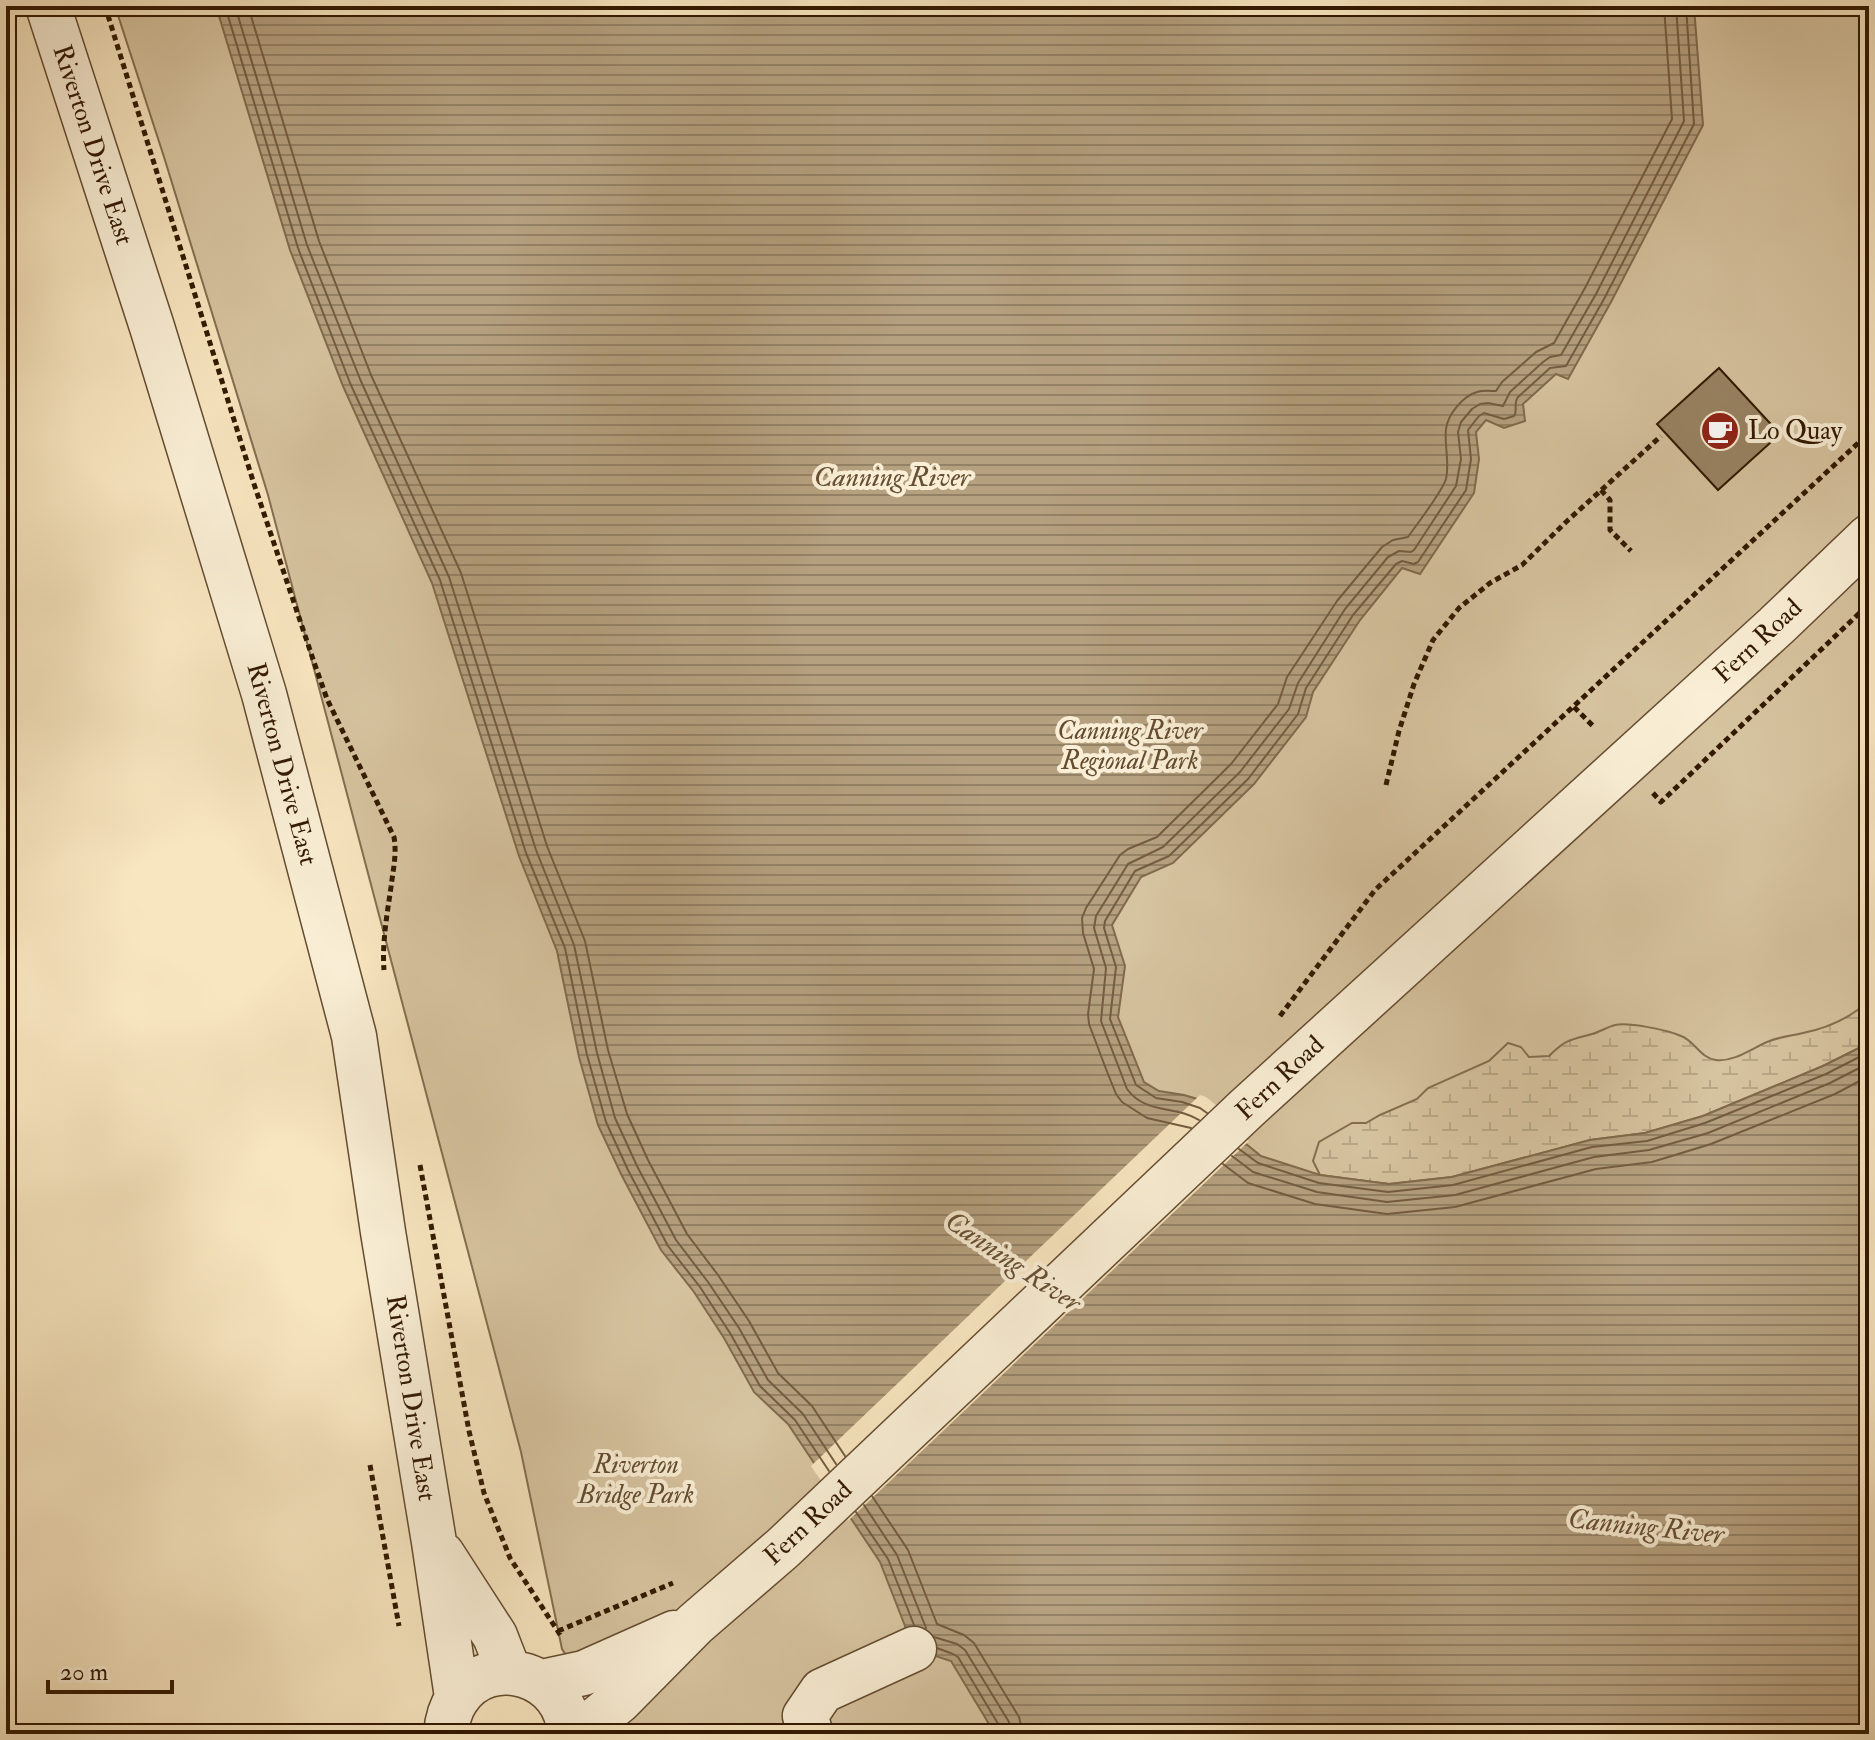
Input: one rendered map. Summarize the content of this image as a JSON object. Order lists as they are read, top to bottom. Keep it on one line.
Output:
{"streets":{"street":["Riverton Drive East","Fern Road"]},"crossings":[["Riverton Drive East","Fern Road"]],"water":["Canning River"],"parks":["Canning River Regional Park","Riverton Bridge Park"],"places":{"cafe":["Lo Quay"]},"scale_bar":"20 m"}
